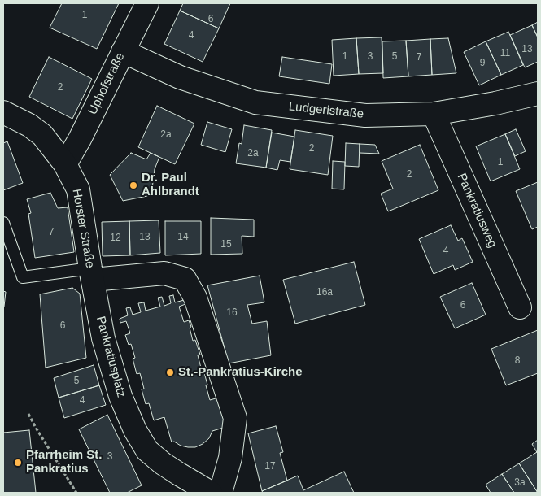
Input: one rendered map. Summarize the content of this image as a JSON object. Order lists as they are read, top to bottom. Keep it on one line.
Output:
{"streets":{"street":["Uphofstraße","Ludgeristraße","Pankratiusweg","Horster Straße","Pankratiusplatz"]},"crossings":[["Uphofstraße","Ludgeristraße"],["Uphofstraße","Horster Straße"],["Ludgeristraße","Pankratiusweg"],["Horster Straße","Pankratiusplatz"]],"places":["Dr. Paul Ahlbrandt","St.-Pankratius-Kirche","Pfarrheim St. Pankratius"],"house_numbers":["1","6","4","13","11","1","3","5","7","9","2","2a","2","2a","1","2","7","13","14","12","15","4","16a","6","16","6","8","5","4","3","17","3a"]}
